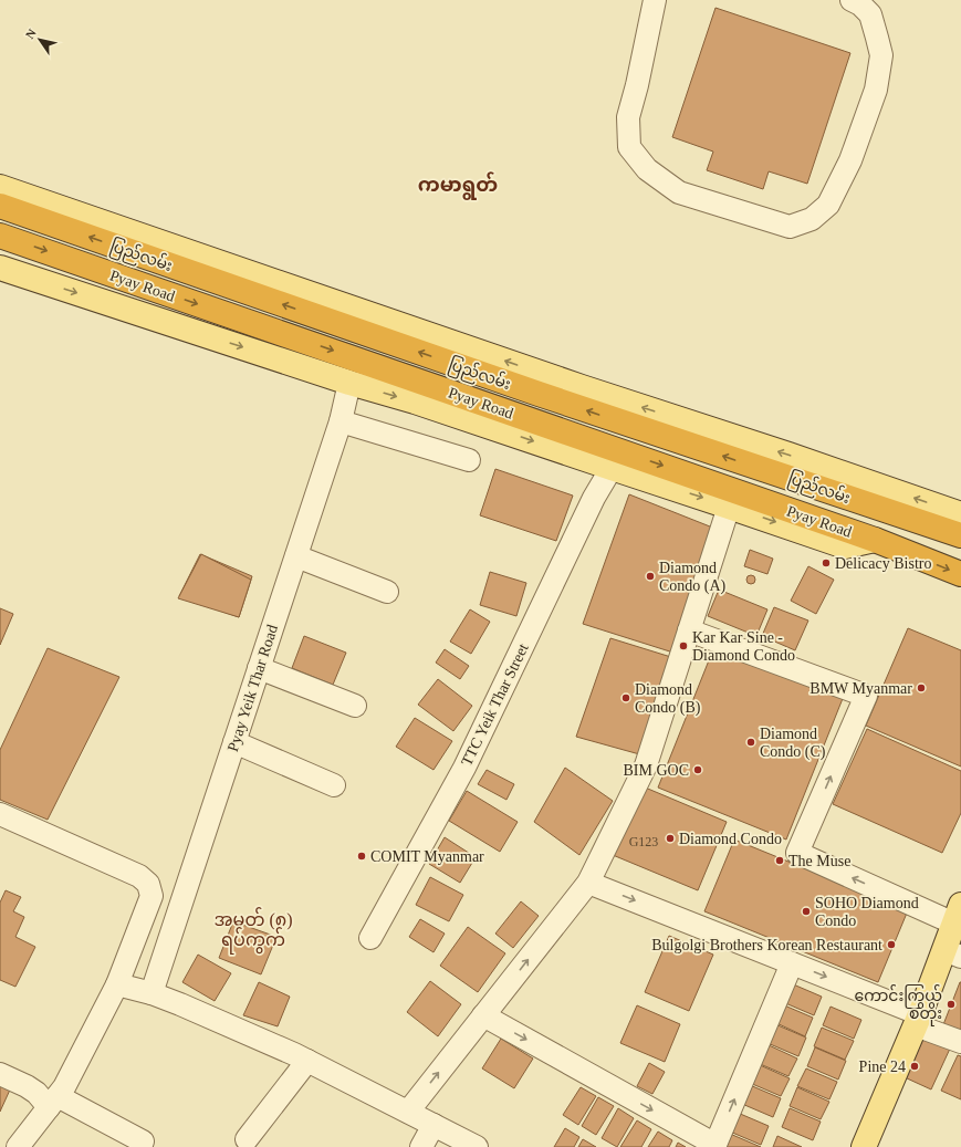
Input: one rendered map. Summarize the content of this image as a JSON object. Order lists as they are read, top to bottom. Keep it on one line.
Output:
{"streets":{"highway":["ပြည်လမ်း","Pyay Road"],"street":["Pyay Yeik Thar Road","TTC Yeik Thar Street"]},"one_way":["Pyay Road"],"districts":["ကမာရွတ်","အမှတ် (၈) ရပ်ကွက်"],"places":["Delicacy Bistro","Diamond Condo (A)","Kar Kar Sine - Diamond Condo","BMW Myanmar","Diamond Condo (B)","Diamond Condo (C)","BIM GOC","Diamond Condo","COMIT Myanmar","The Muse","SOHO Diamond Condo","Bulgolgi Brothers Korean Restaurant","ကောင်းကြွယ် စတိုး","Pine 24"],"house_numbers":["G123"],"north":"top left"}
